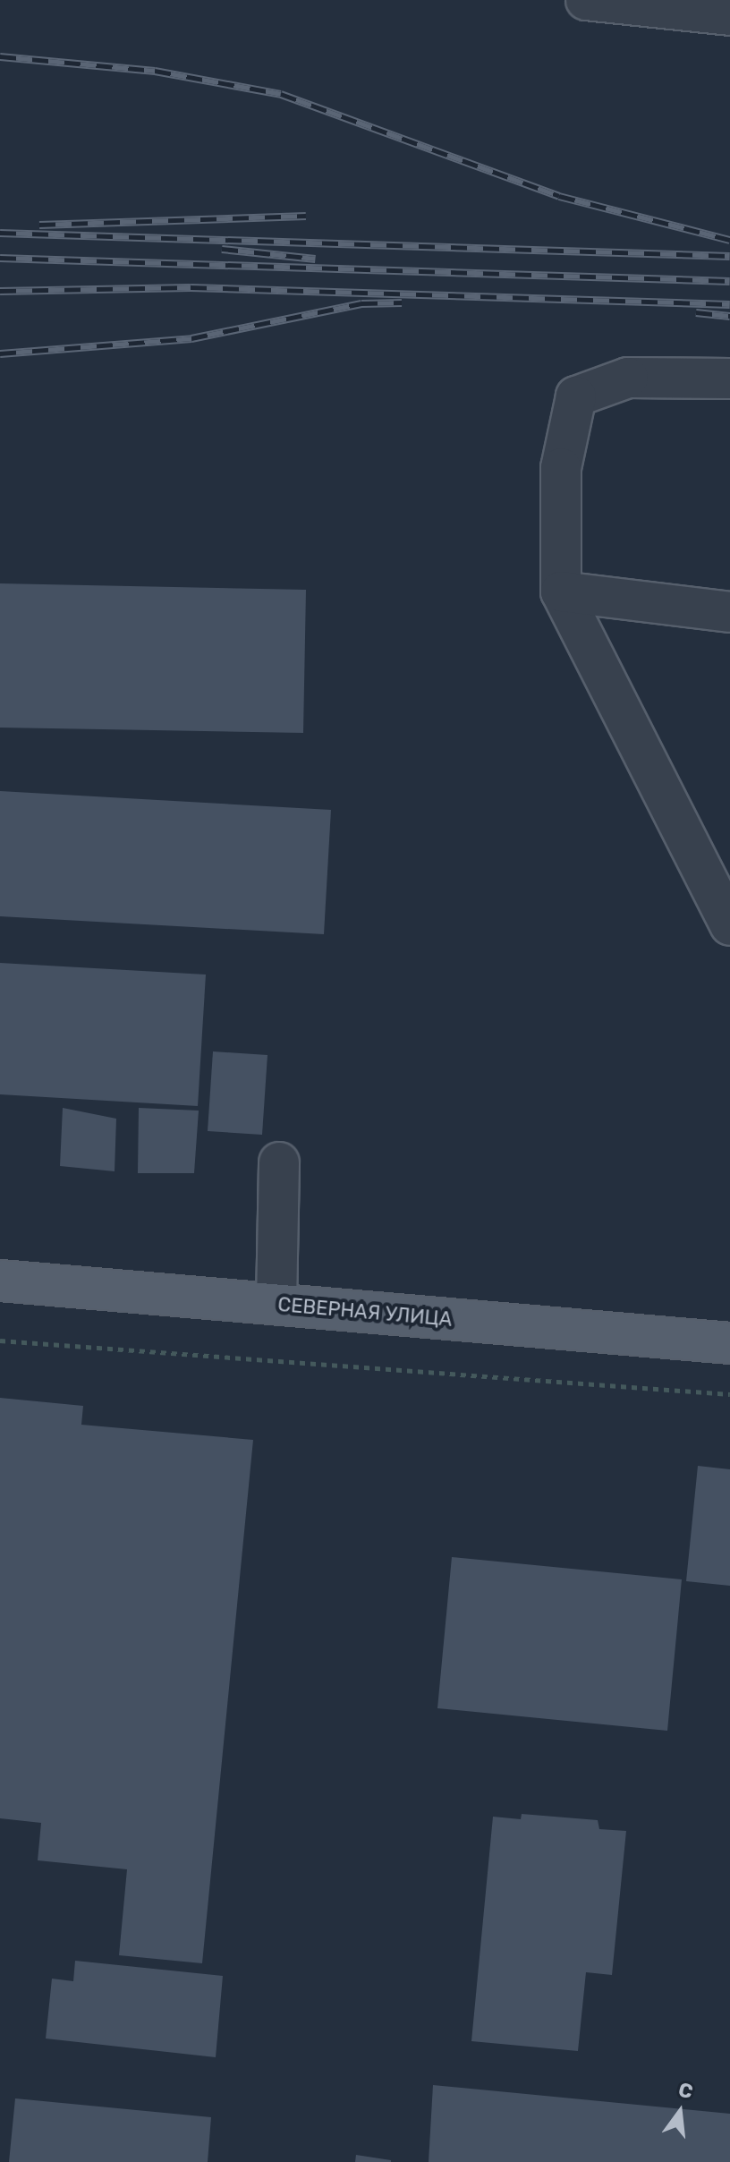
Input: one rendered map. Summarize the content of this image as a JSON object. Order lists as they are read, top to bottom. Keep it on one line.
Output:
{"streets":{"main road":["СЕВЕРНАЯ УЛИЦА"]},"north":"top"}
